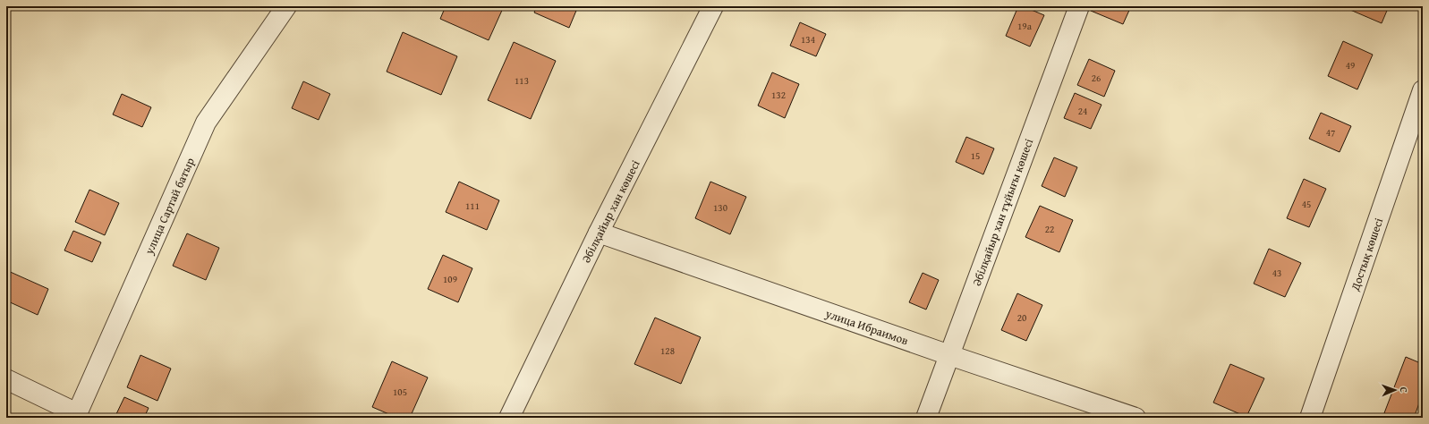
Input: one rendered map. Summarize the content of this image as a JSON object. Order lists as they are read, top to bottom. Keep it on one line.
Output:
{"streets":{"street":["улица Сартай батыр","Әбілқайыр хан көшесі","Әбілқайыр хан тұйығы көшесі","Достық көшесі","улица Ибраимов"]},"crossings":[["Әбілқайыр хан көшесі","улица Ибраимов"],["Әбілқайыр хан тұйығы көшесі","улица Ибраимов"]],"house_numbers":["19а","134","49","26","113","132","24","47","15","45","111","130","22","43","109","20","128","105"],"north":"right"}
